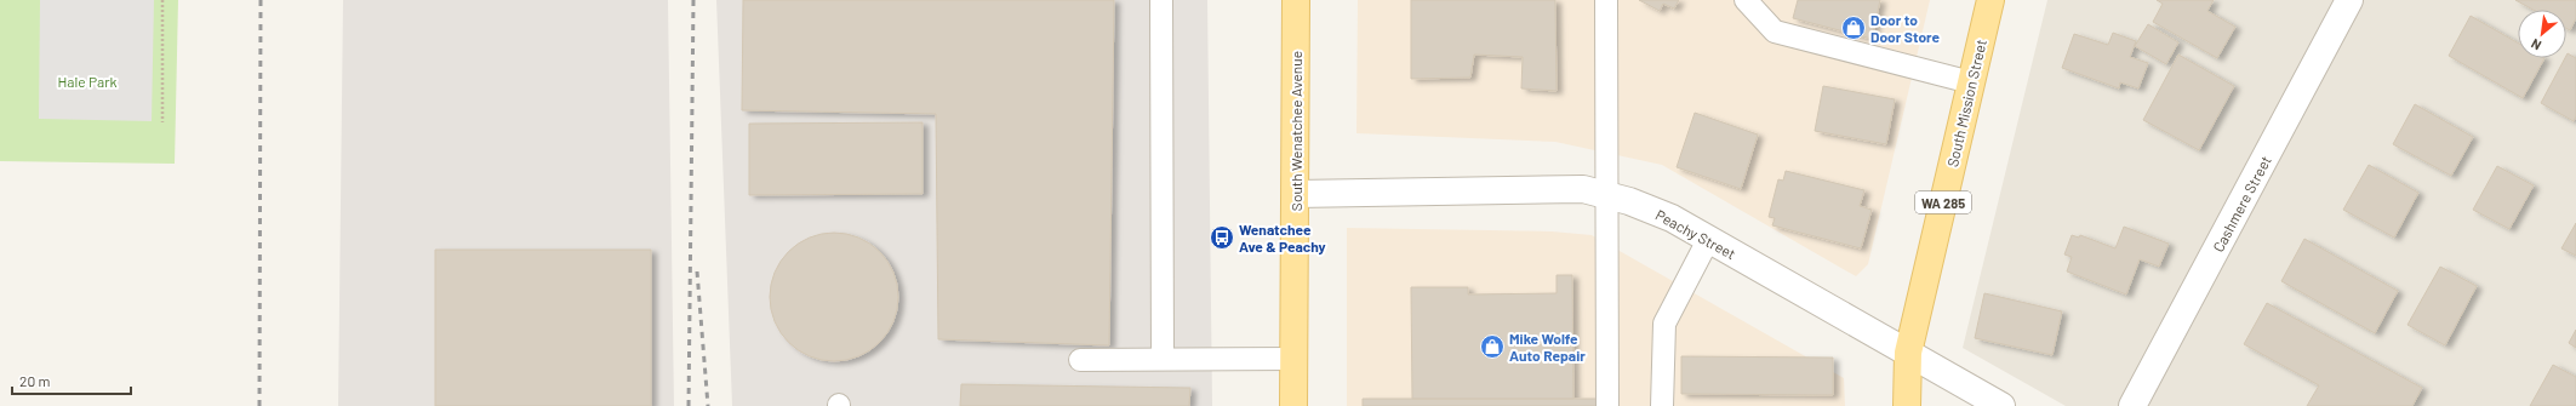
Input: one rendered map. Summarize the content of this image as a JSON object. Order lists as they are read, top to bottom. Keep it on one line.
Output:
{"streets":{"main road":["South Mission Street","South Wenatchee Avenue","WA 285"],"street":["Cashmere Street","Peachy Street"]},"crossings":[["South Mission Street","Peachy Street"],["South Wenatchee Avenue","Peachy Street"]],"parks":["Hale Park"],"places":{"shop":["Door to Door Store","Mike Wolfe Auto Repair"],"bus stop":["Wenatchee Ave & Peachy"]},"scale_bar":"20 m","north":"bottom left"}
